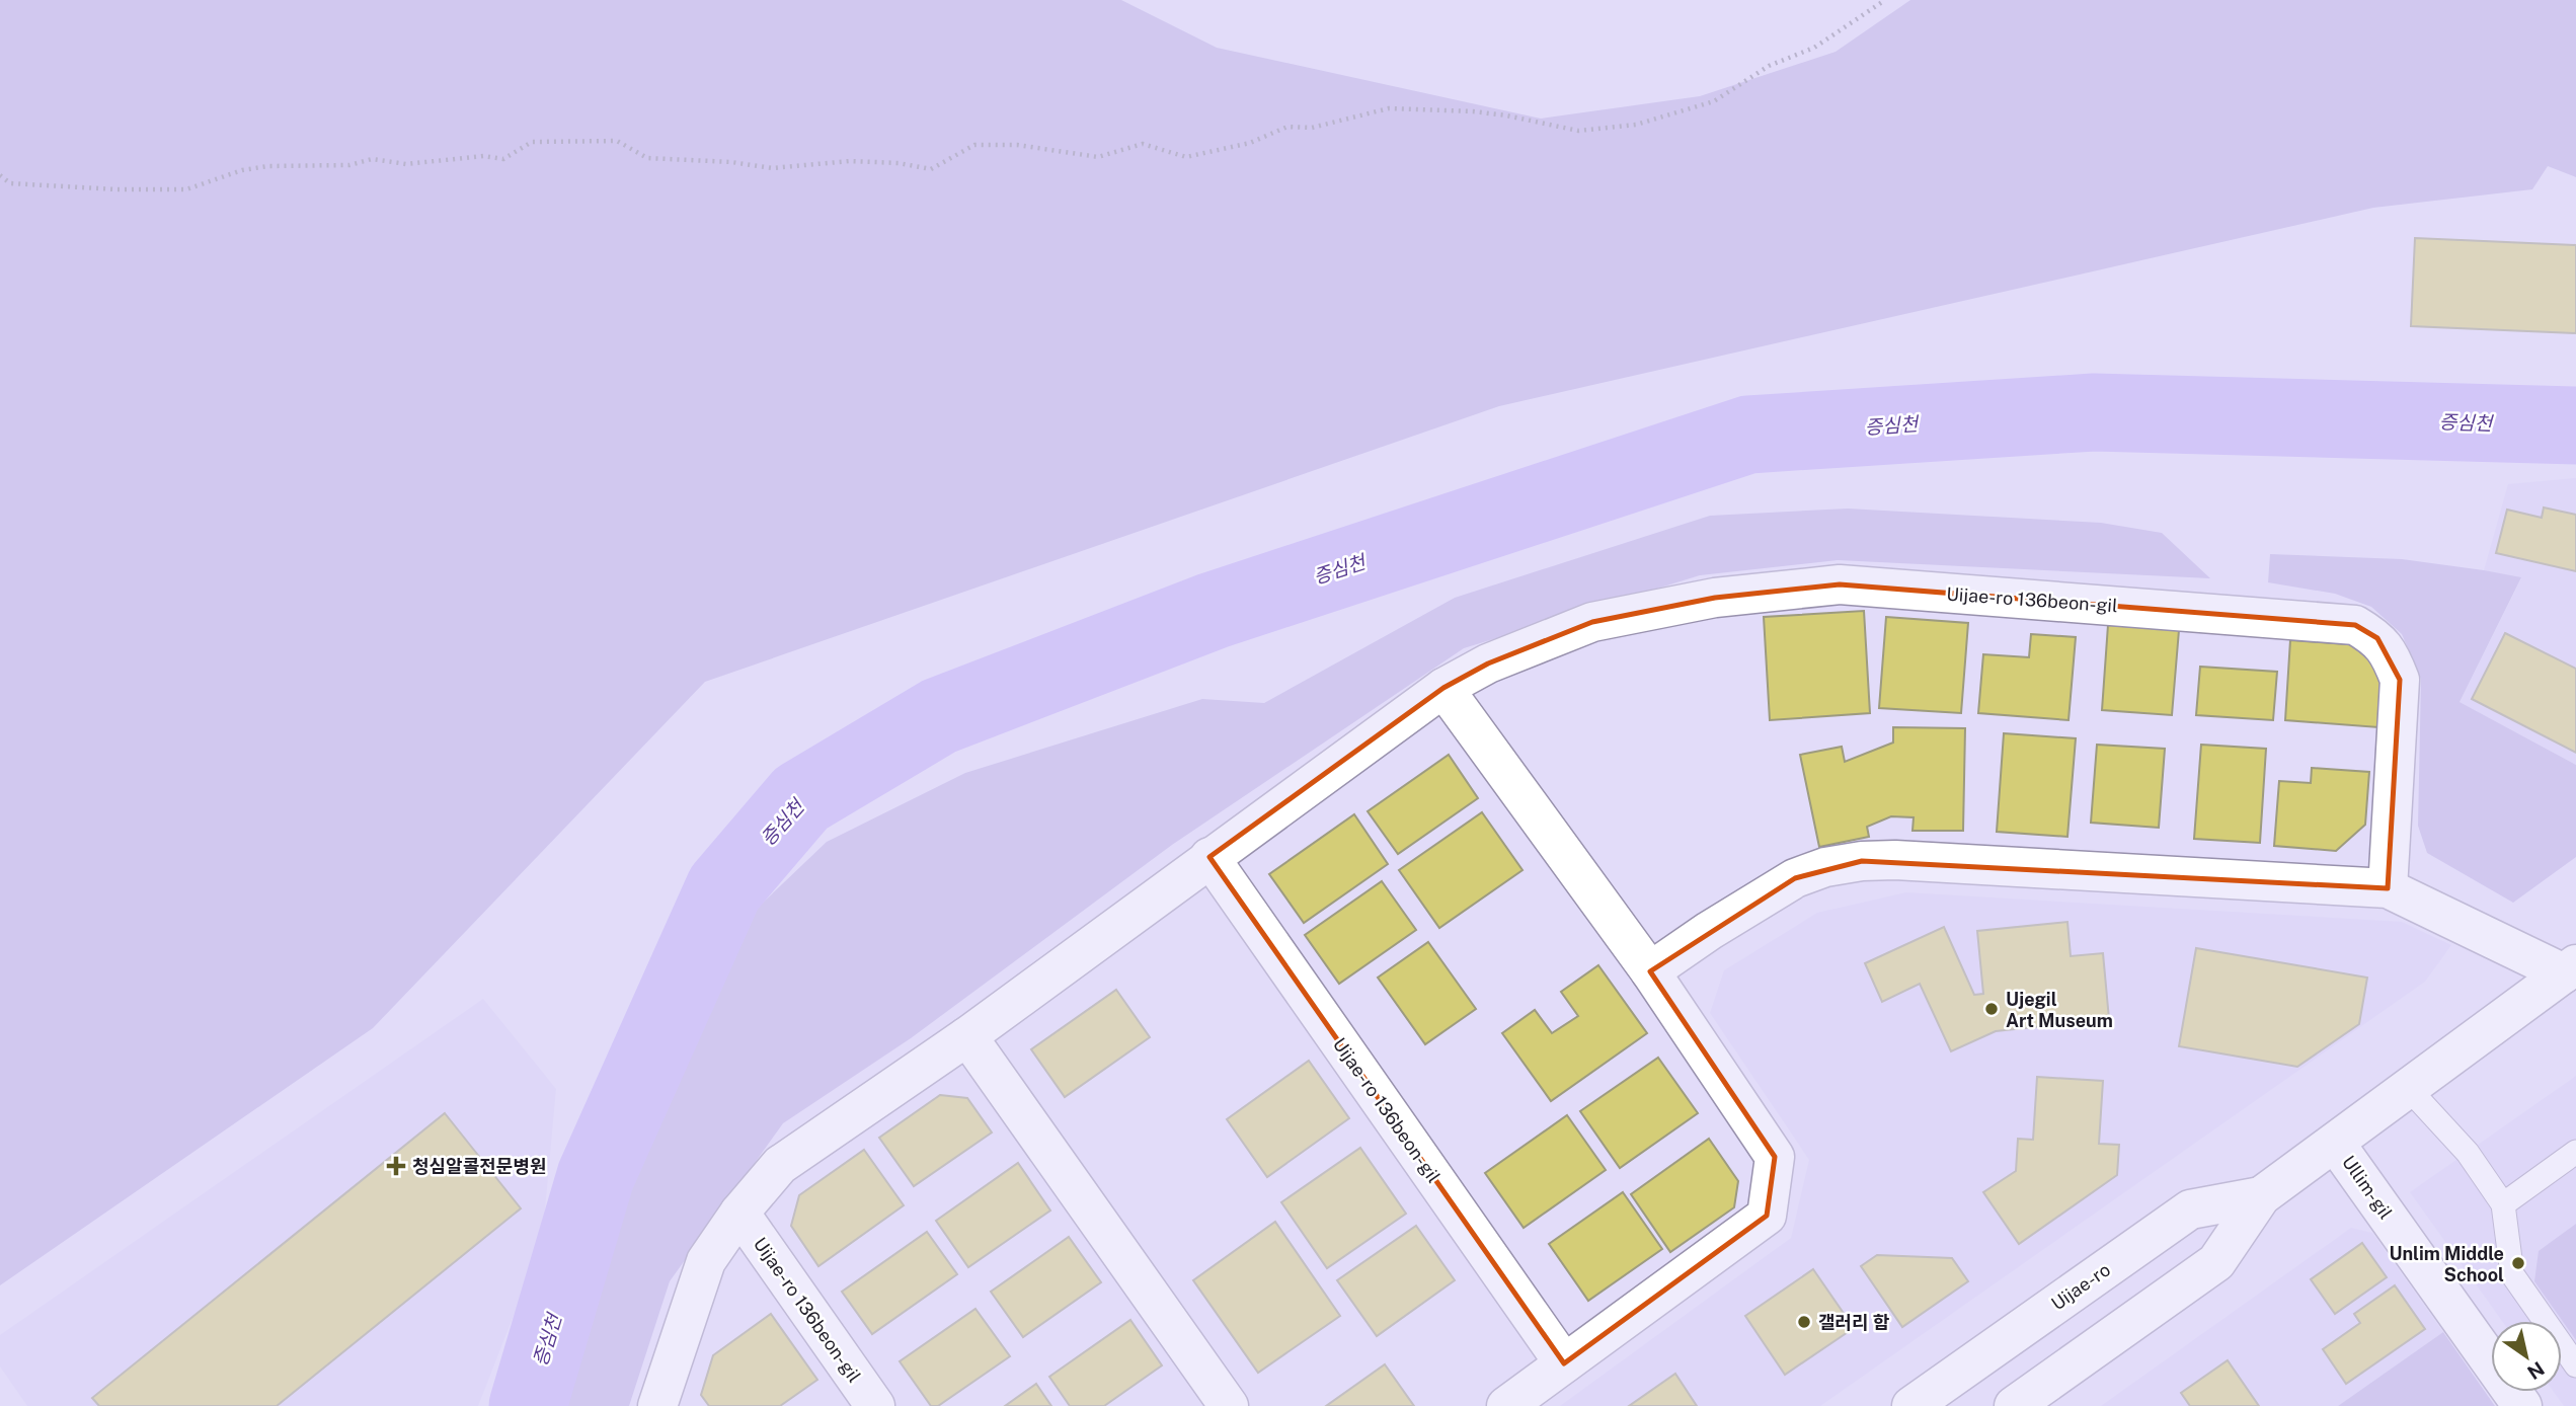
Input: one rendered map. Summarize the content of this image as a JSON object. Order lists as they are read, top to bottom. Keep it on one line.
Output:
{"streets":{"street":["Uijae-ro 136beon-gil","Ullim-gil","Uijae-ro"]},"crossings":[["Ullim-gil","Uijae-ro"]],"water":["증심천"],"places":{"other":["Ujegil Art Museum","Unlim Middle School","갤러리 함"],"health":["청심알콜전문병원"]},"north":"bottom right"}
